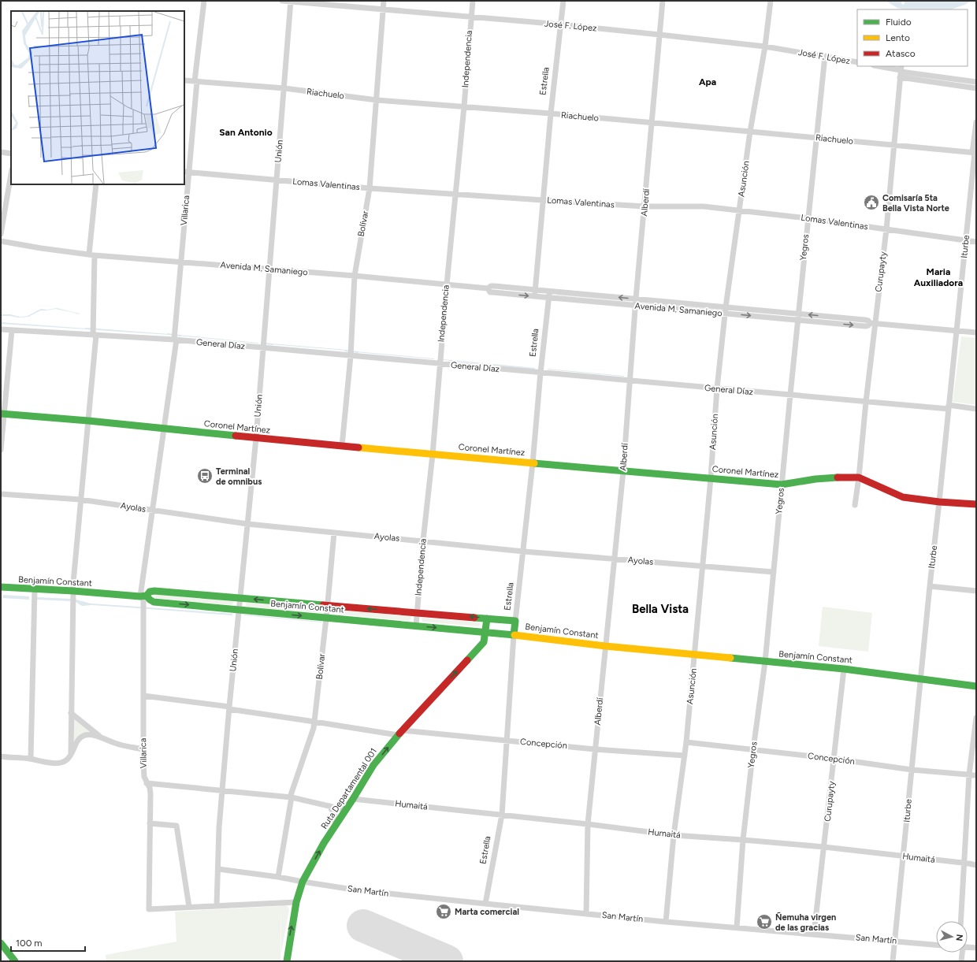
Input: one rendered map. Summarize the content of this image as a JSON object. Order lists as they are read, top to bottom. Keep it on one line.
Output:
{"streets":{"street":["José F. López","Independencia","Estrella","Riachuelo","Unión","Asunción","Lomas Valentinas","Alberdí","Villarica","Bolívar","Iturbe","Yegros","Avenida M. Samaniego","Curupayty","General Díaz","Coronel Martínez","Ayolas","Benjamín Constant","Concepción","Ruta Departamental 001","Humaitá","San Martín"]},"crossings":[["José F. López","Independencia"],["José F. López","Estrella"],["José F. López","Unión"],["José F. López","Asunción"],["José F. López","Alberdí"],["José F. López","Bolívar"],["José F. López","Yegros"],["Independencia","Riachuelo"],["Independencia","Lomas Valentinas"],["Independencia","Avenida M. Samaniego"],["Independencia","General Díaz"],["Independencia","Coronel Martínez"],["Independencia","Ayolas"],["Independencia","Benjamín Constant"],["Estrella","Riachuelo"],["Estrella","Lomas Valentinas"],["Estrella","Avenida M. Samaniego"],["Estrella","General Díaz"],["Estrella","Coronel Martínez"],["Estrella","Ayolas"],["Estrella","Benjamín Constant"],["Estrella","Concepción"],["Estrella","Humaitá"],["Estrella","San Martín"],["Riachuelo","Unión"],["Riachuelo","Asunción"],["Riachuelo","Alberdí"],["Riachuelo","Villarica"],["Riachuelo","Bolívar"],["Riachuelo","Iturbe"],["Riachuelo","Yegros"],["Riachuelo","Curupayty"],["Unión","Lomas Valentinas"],["Unión","Avenida M. Samaniego"],["Unión","General Díaz"],["Unión","Coronel Martínez"],["Unión","Ayolas"],["Unión","Benjamín Constant"],["Unión","Concepción"],["Unión","San Martín"],["Asunción","Lomas Valentinas"],["Asunción","Avenida M. Samaniego"],["Asunción","General Díaz"],["Asunción","Coronel Martínez"],["Asunción","Ayolas"],["Asunción","Benjamín Constant"],["Asunción","Concepción"],["Asunción","Humaitá"],["Asunción","San Martín"],["Lomas Valentinas","Alberdí"],["Lomas Valentinas","Villarica"],["Lomas Valentinas","Bolívar"],["Lomas Valentinas","Iturbe"],["Lomas Valentinas","Yegros"],["Lomas Valentinas","Curupayty"],["Alberdí","Avenida M. Samaniego"],["Alberdí","General Díaz"],["Alberdí","Coronel Martínez"],["Alberdí","Ayolas"],["Alberdí","Benjamín Constant"],["Alberdí","Concepción"],["Alberdí","Humaitá"],["Alberdí","San Martín"],["Villarica","Avenida M. Samaniego"],["Villarica","General Díaz"],["Villarica","Coronel Martínez"],["Villarica","Ayolas"],["Villarica","Benjamín Constant"],["Villarica","Concepción"],["Bolívar","Avenida M. Samaniego"],["Bolívar","General Díaz"],["Bolívar","Coronel Martínez"],["Bolívar","Ayolas"],["Bolívar","Benjamín Constant"],["Bolívar","Concepción"],["Bolívar","San Martín"],["Iturbe","Avenida M. Samaniego"],["Iturbe","General Díaz"],["Iturbe","Coronel Martínez"],["Iturbe","Benjamín Constant"],["Iturbe","Concepción"],["Iturbe","Humaitá"],["Iturbe","San Martín"],["Yegros","Avenida M. Samaniego"],["Yegros","General Díaz"],["Yegros","Coronel Martínez"],["Yegros","Ayolas"],["Yegros","Benjamín Constant"],["Yegros","Concepción"],["Yegros","Humaitá"],["Yegros","San Martín"],["Avenida M. Samaniego","Curupayty"],["Curupayty","General Díaz"],["Curupayty","Coronel Martínez"],["Curupayty","Benjamín Constant"],["Curupayty","Concepción"],["Curupayty","Humaitá"],["Curupayty","San Martín"],["Benjamín Constant","Ruta Departamental 001"],["Concepción","Ruta Departamental 001"],["Ruta Departamental 001","Humaitá"],["Ruta Departamental 001","San Martín"]],"one_way":["Ruta Departamental 001"],"districts":["Apa","San Antonio","Maria Auxiliadora","Bella Vista"],"places":{"public building":["Comisaría 5ta Bella Vista Norte"],"bus stop":["Terminal de omnibus"],"supermarket":["Marta comercial","Ñemuha virgen de las gracias"]},"legend":["Fluido","Lento","Atasco"],"scale_bar":"100 m","north":"right"}
